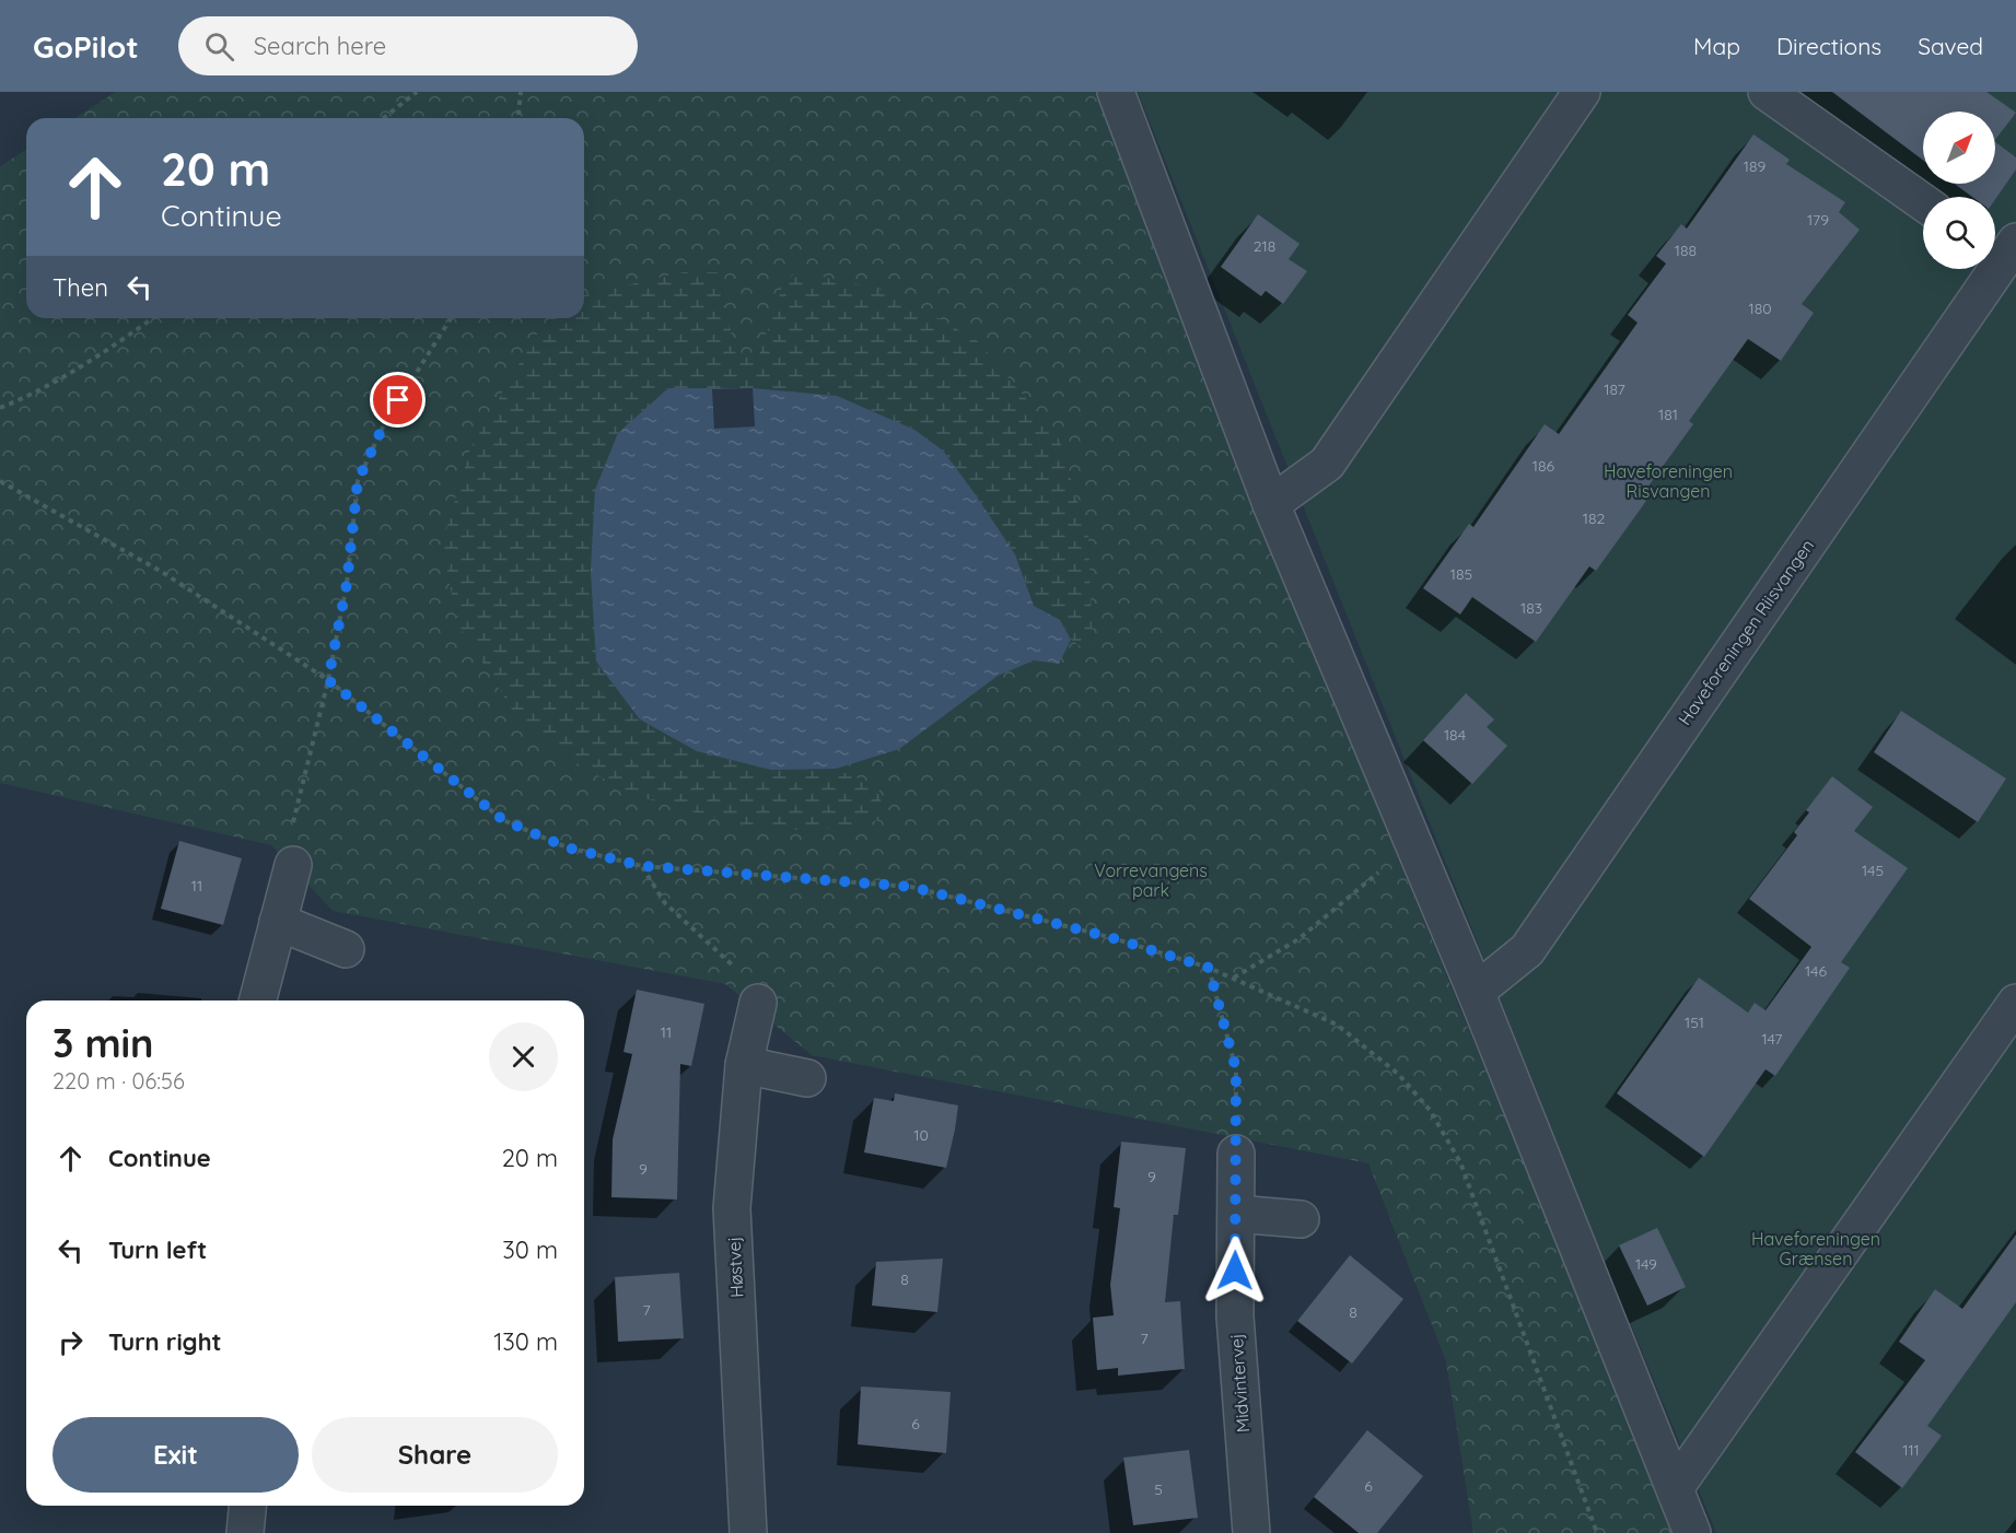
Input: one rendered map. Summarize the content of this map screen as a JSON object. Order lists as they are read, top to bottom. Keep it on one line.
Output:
{"streets":{"street":["Haveforeningen Riisvangen","Høstvej","Midvintervej"]},"parks":["Haveforeningen Risvangen","Vorrevangens park","Haveforeningen Grænsen"],"house_numbers":["189","179","218","188","180","187","181","186","182","185","183","184","145","11","146","151","11","147","10","9","9","149","8","7","8","7","6","111","6","5"],"north":"top right","page":{"header":"GoPilot","search":"Search here","nav":["Map","Directions","Saved"],"turn":["20 m","Continue"],"then":"Then","heading":["3 min","220 m · 06:56"],"list":[{"name":"Continue","value":"20 m"},{"name":"Turn left","value":"30 m"},{"name":"Turn right","value":"130 m"}],"buttons":["Exit","Share"]}}
